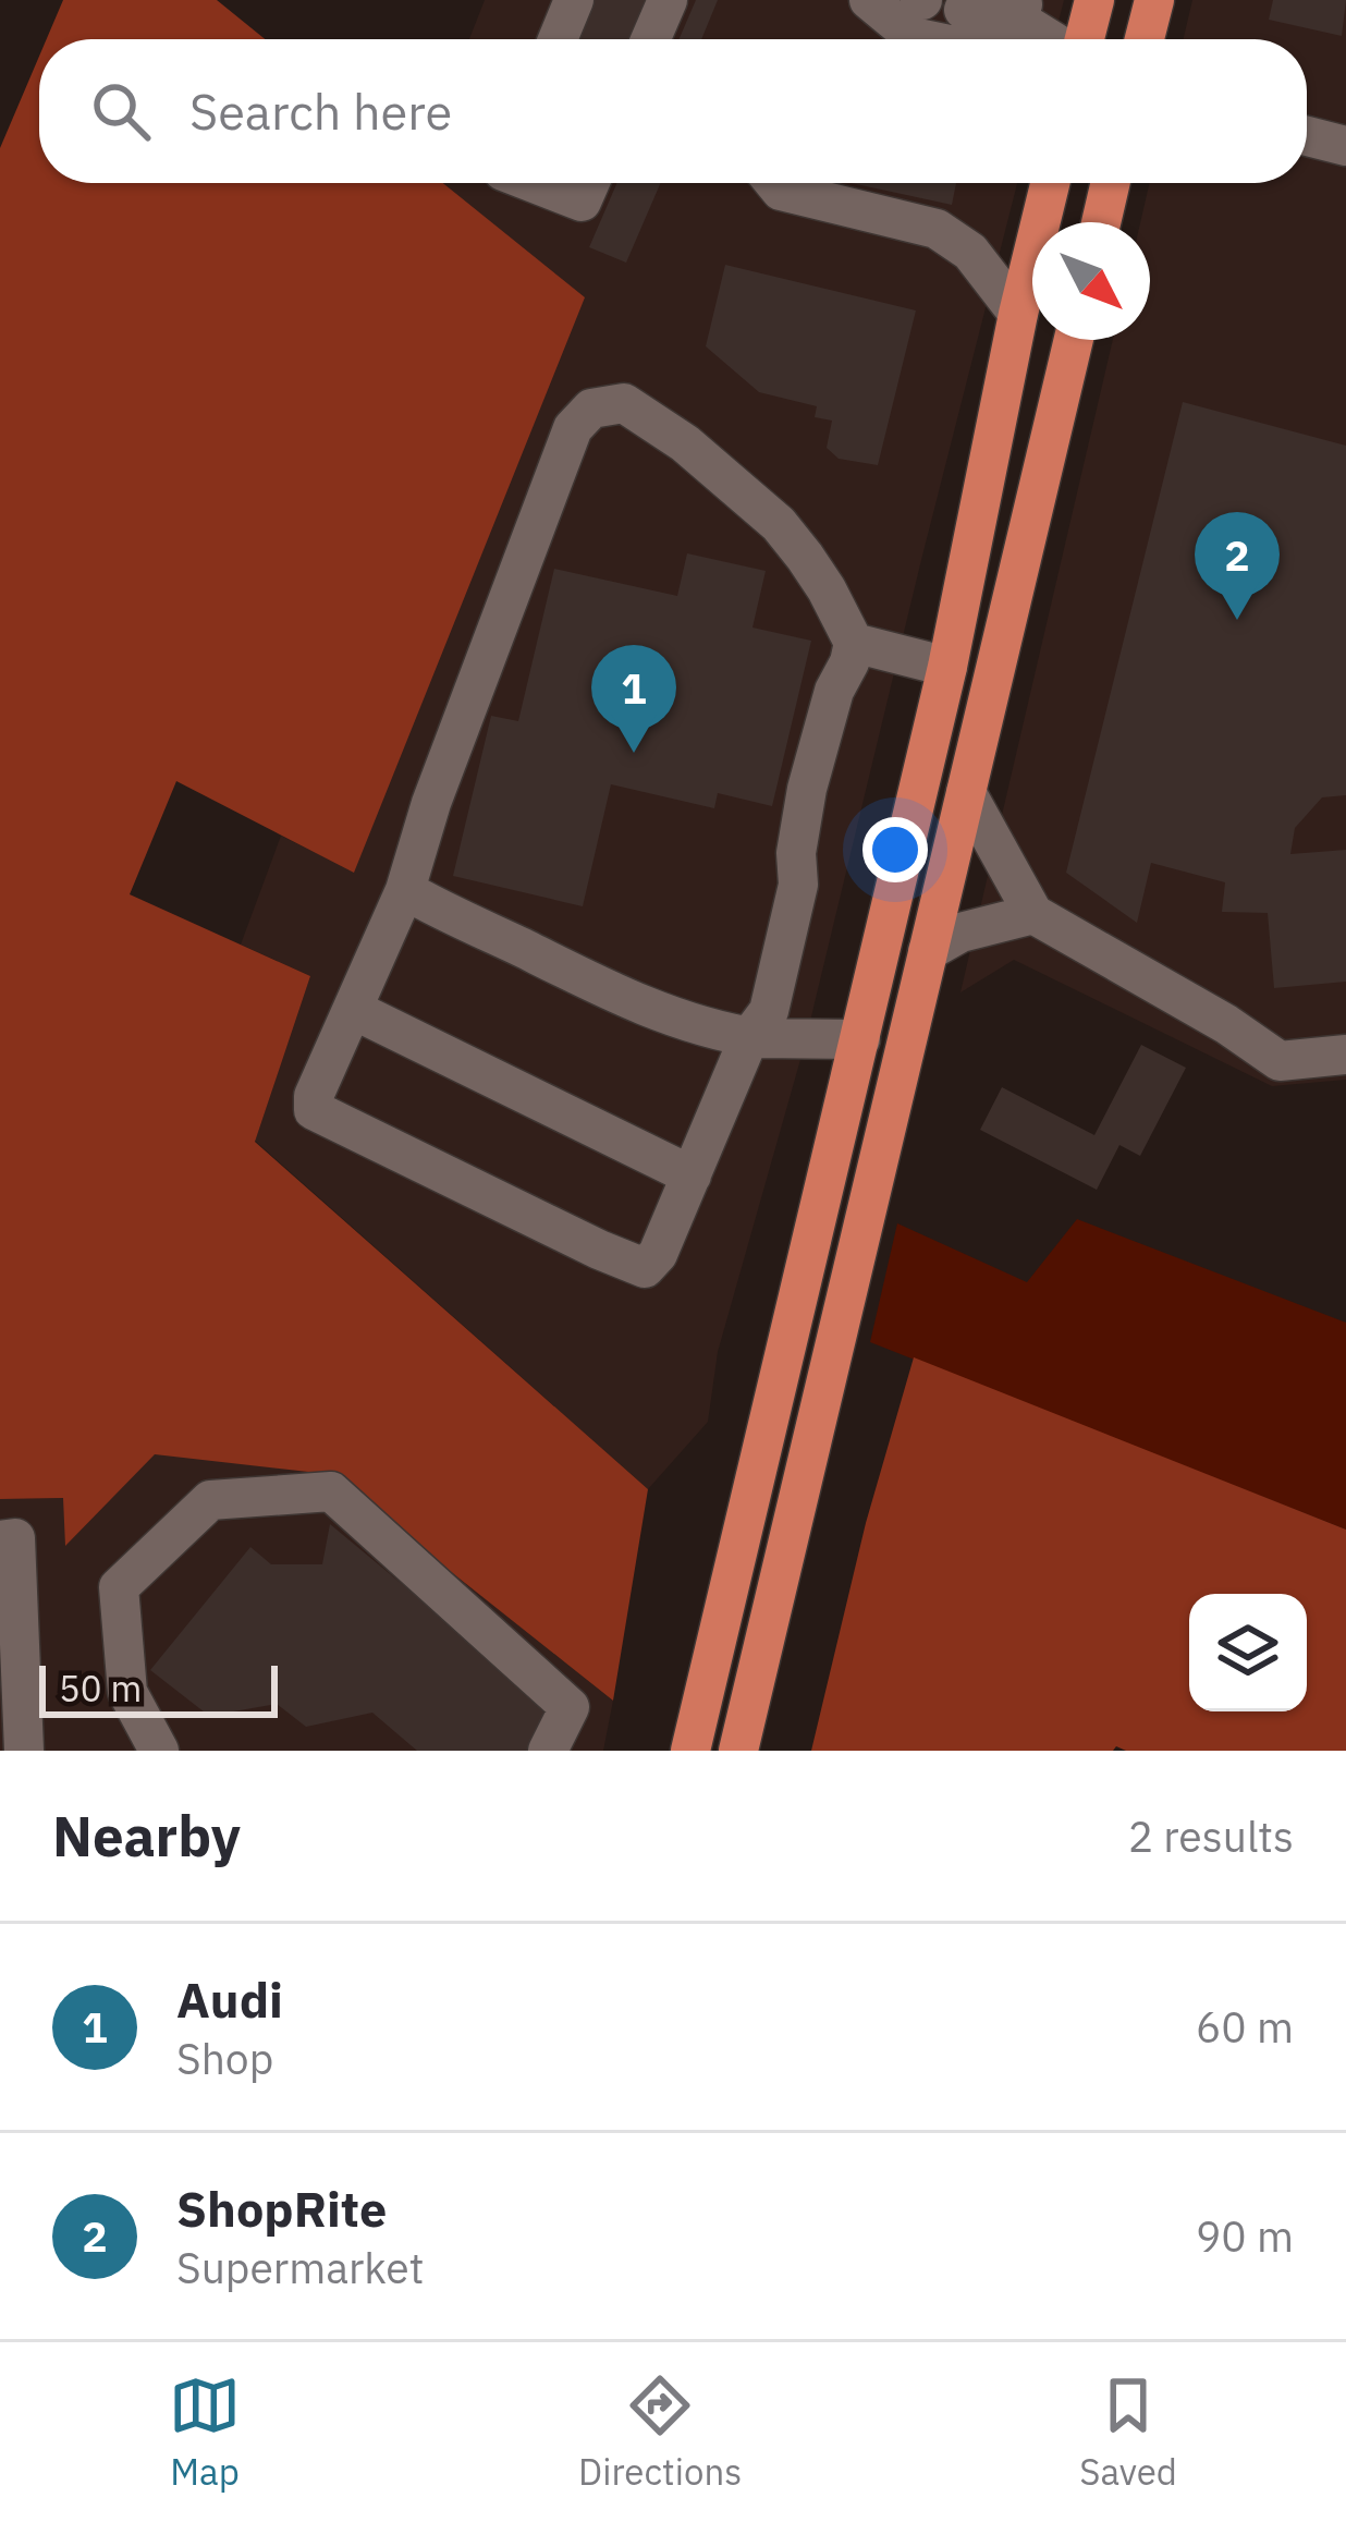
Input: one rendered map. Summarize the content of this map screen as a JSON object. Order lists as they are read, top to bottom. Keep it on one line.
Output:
{"scale_bar":"50 m","north":"bottom right","page":{"search":"Search here","pins":["2","1"],"scale":"50 m","heading":["Nearby","2 results"],"list":[{"mark":"1","name":"Audi","note":"Shop","value":"60 m"},{"mark":"2","name":"ShopRite","note":"Supermarket","value":"90 m"}],"nav":["Map","Directions","Saved"]}}
